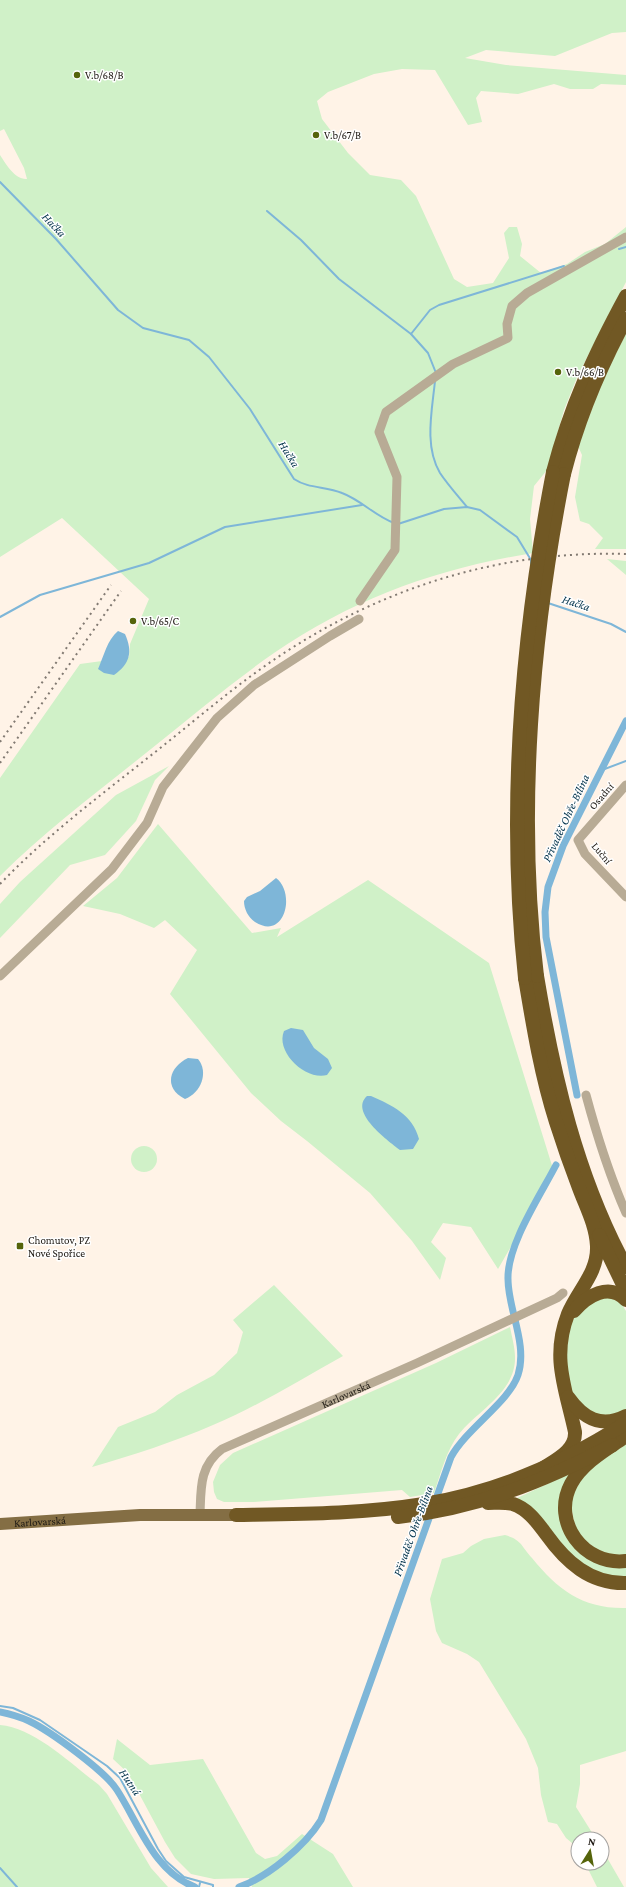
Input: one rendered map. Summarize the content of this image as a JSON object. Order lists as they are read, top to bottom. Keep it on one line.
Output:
{"streets":{"main road":["Karlovarská"],"street":["Osadní","Luční"]},"crossings":[["Osadní","Luční"]],"water":["Hačka","Přivaděč Ohře-Bílina","Hutná"],"places":{"other":["V.b/68/B","V.b/67/B","V.b/66/B","V.b/65/C"],"transit":["Chomutov, PZ Nové Spořice"]},"north":"top"}
